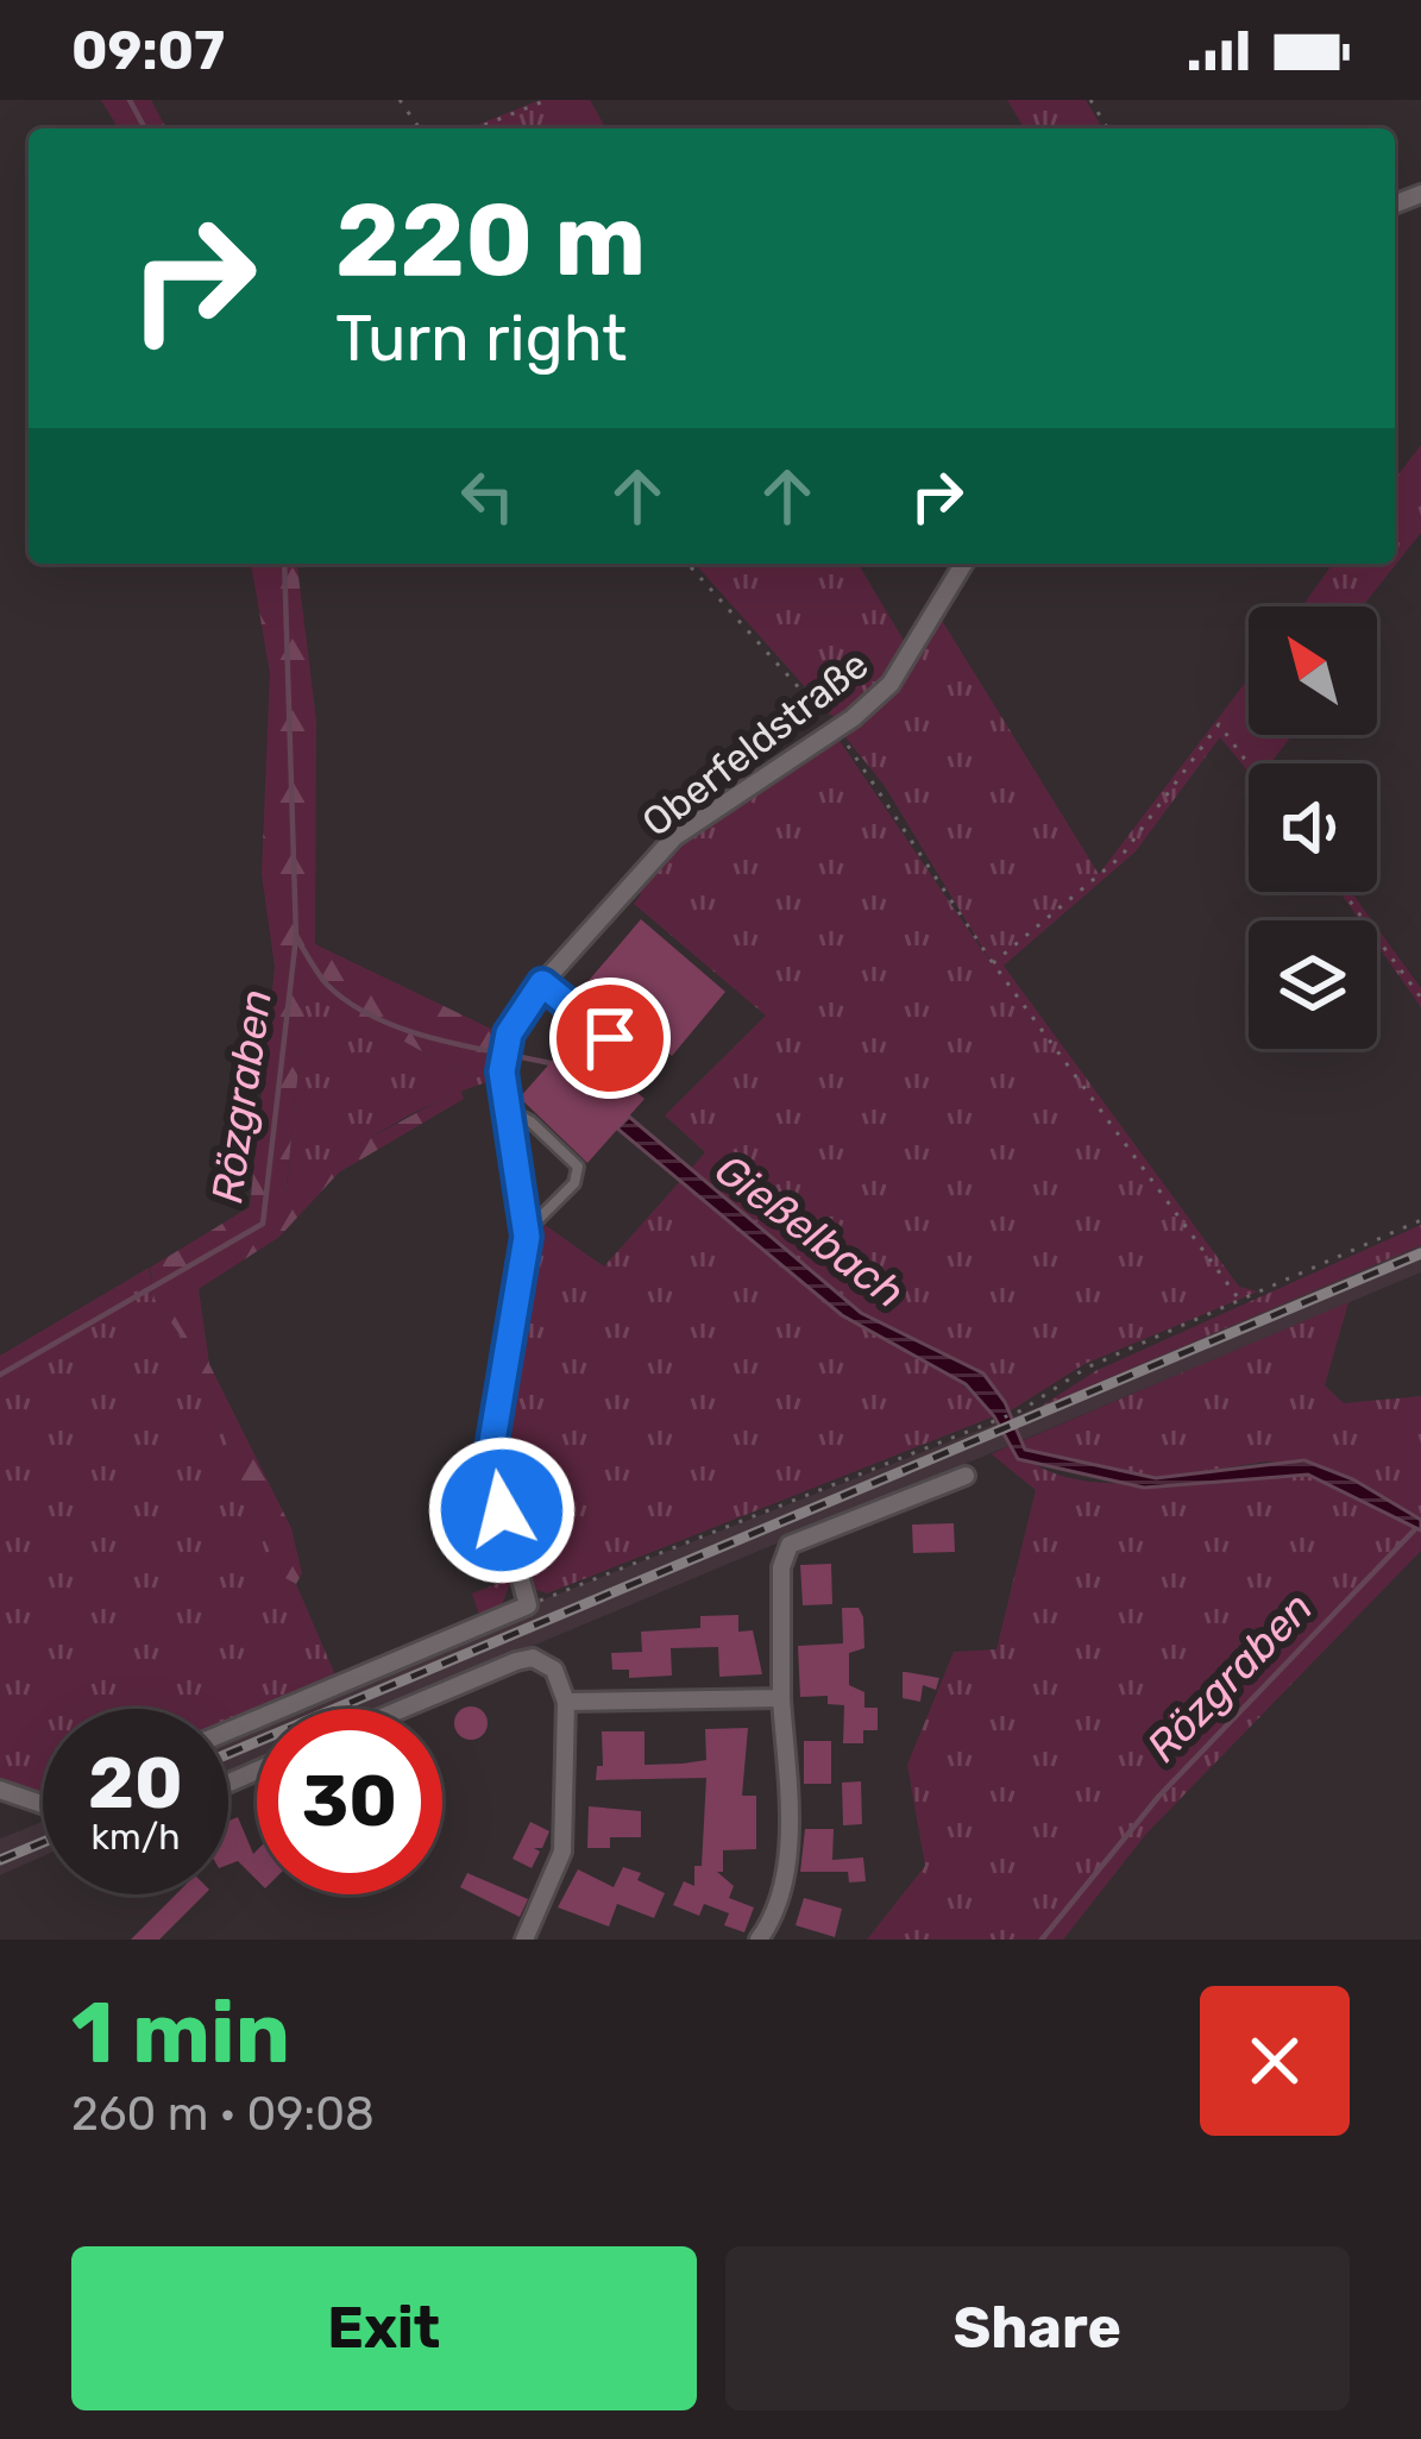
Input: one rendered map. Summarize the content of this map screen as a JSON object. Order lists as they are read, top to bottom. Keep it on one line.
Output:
{"streets":{"street":["Oberfeldstraße"]},"water":["Rözgraben","Gießelbach"],"north":"top left","page":{"status":"09:07","turn":["220 m","Turn right"],"speed":"20 km/h","limit":"30","heading":["1 min","260 m · 09:08"],"buttons":["Exit","Share"]}}
